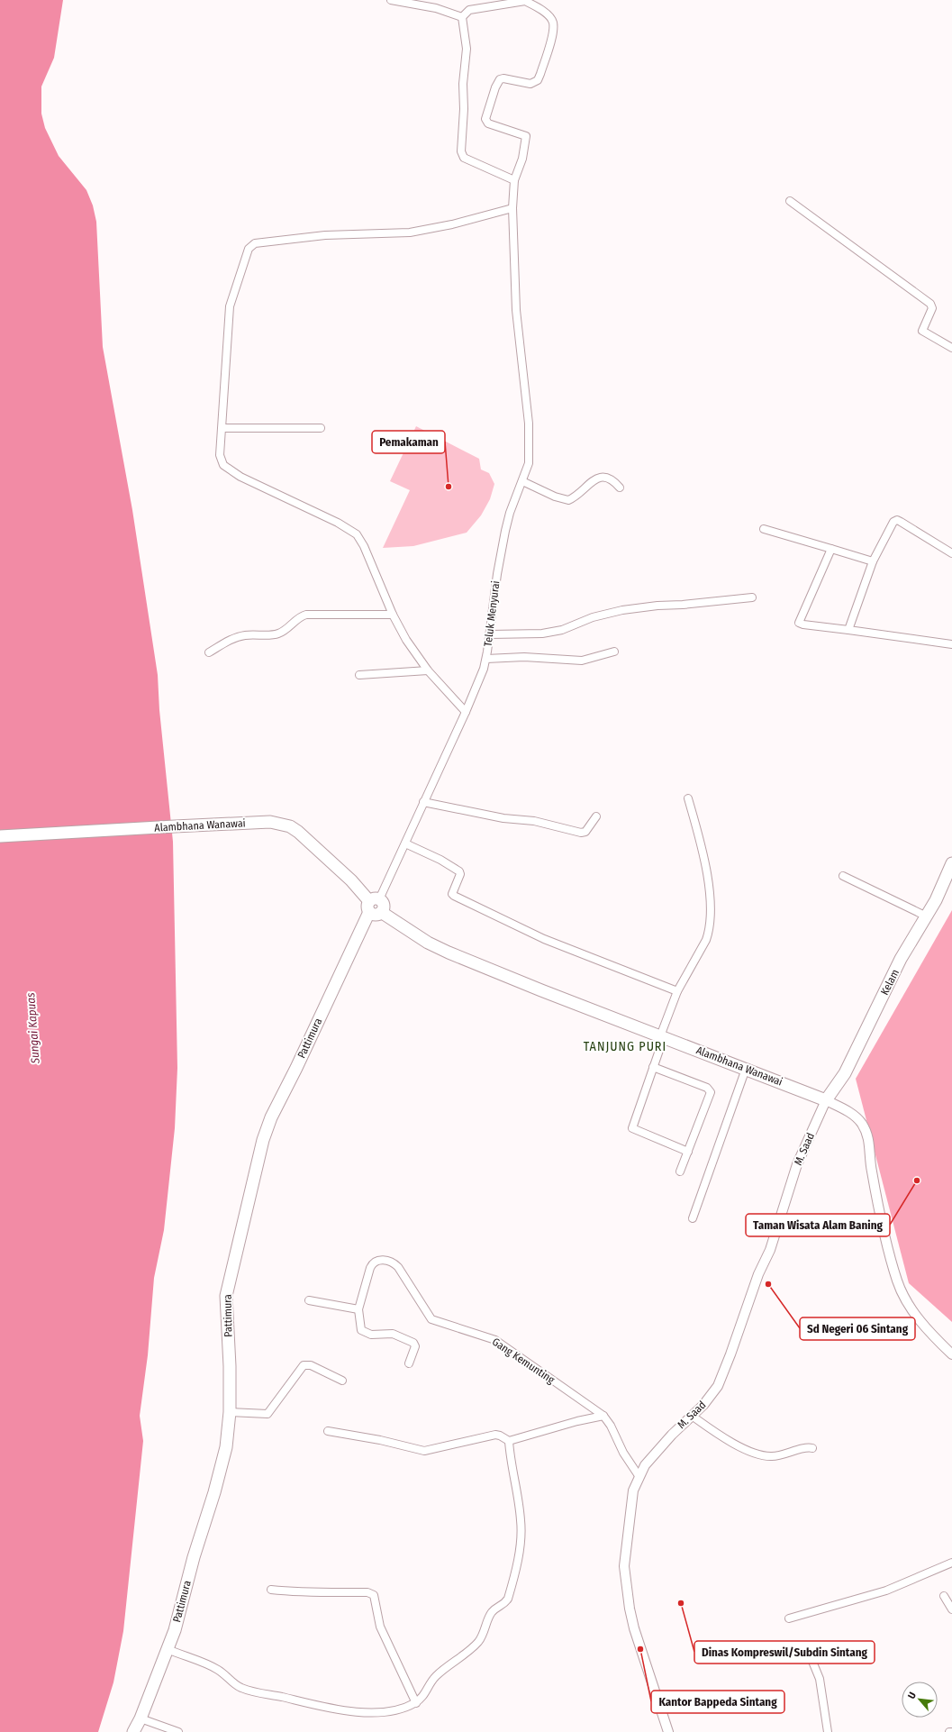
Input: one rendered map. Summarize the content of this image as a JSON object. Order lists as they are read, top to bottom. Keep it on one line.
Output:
{"streets":{"main road":["Alambhana Wanawai","Kelam","Pattimura"],"street":["Teluk Menyurai","M. Saad","Gang Kemunting"]},"crossings":[["Teluk Menyurai","Alambhana Wanawai"],["Teluk Menyurai","Pattimura"],["Alambhana Wanawai","Kelam"],["Alambhana Wanawai","Pattimura"],["Alambhana Wanawai","M. Saad"],["Kelam","M. Saad"],["M. Saad","Gang Kemunting"]],"districts":["TANJUNG PURI"],"water":["Sungai Kapuas"],"places":["Pemakaman","Taman Wisata Alam Baning","Sd Negeri 06 Sintang","Dinas Kompreswil/Subdin Sintang","Kantor Bappeda Sintang"],"north":"top left"}
